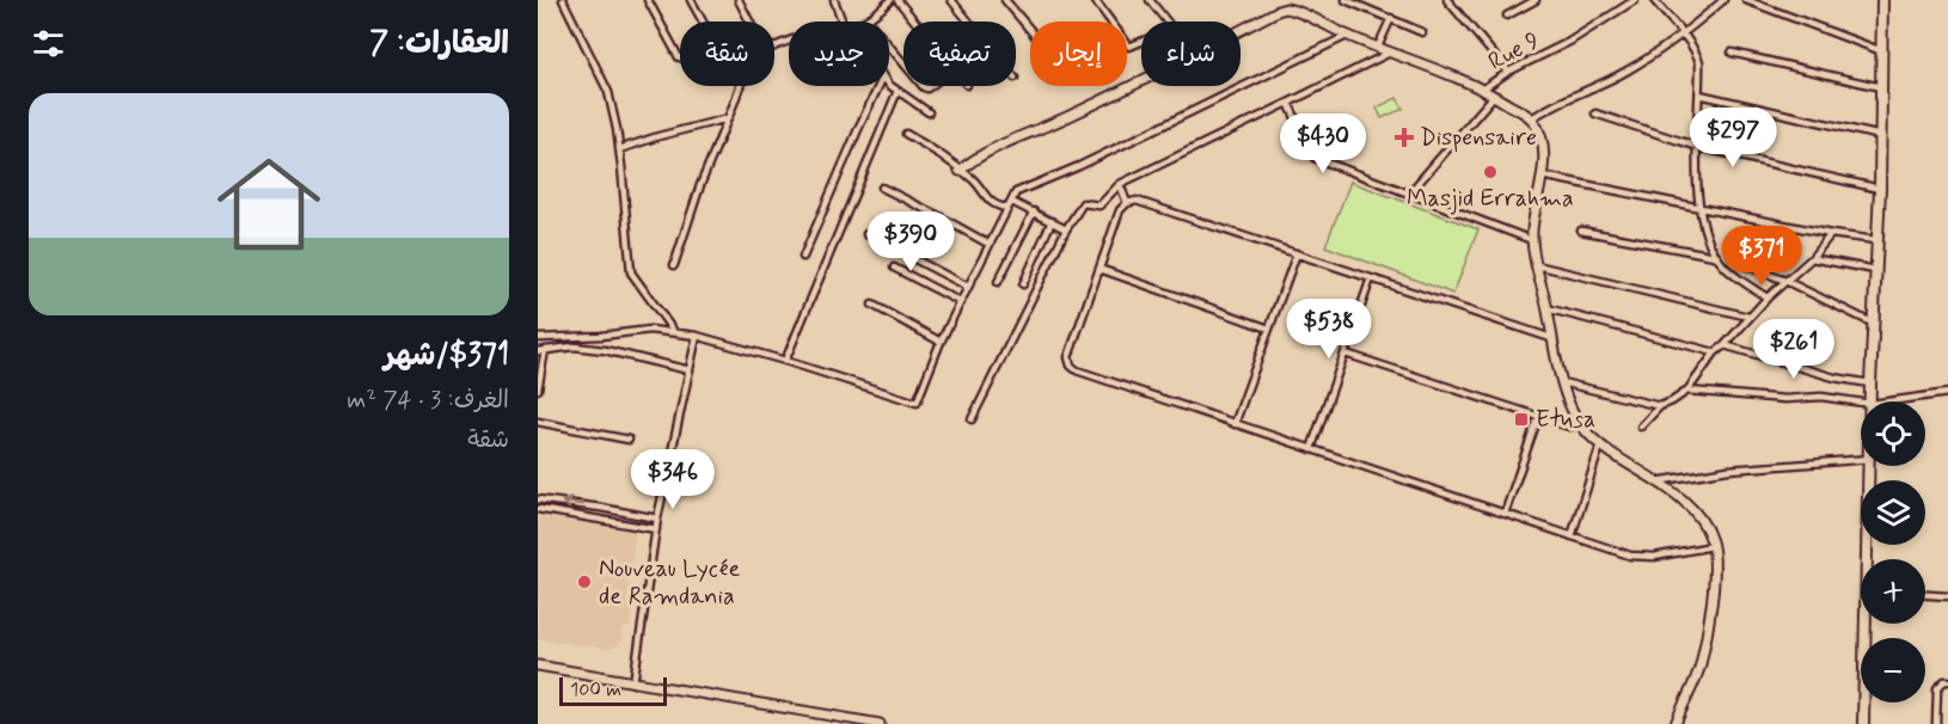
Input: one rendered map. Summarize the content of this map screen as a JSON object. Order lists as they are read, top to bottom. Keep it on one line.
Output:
{"streets":{"street":["Rue 9"]},"places":{"health":["Dispensaire"],"other":["Masjid Errahma","Nouveau Lycée de Ramdania"],"transit":["Etusa"]},"scale_bar":"100 m","page":{"heading":"العقارات: 7","chip":["شراء","إيجار","تصفية","جديد","شقة"],"list":[{"name":"$371/شهر","note":"الغرف: 3 · 74 m² · شقة"}],"price":["$297","$430","$390","$371","$538","$261","$346"],"map_buttons":["+","−"],"scale":"100 m"}}
